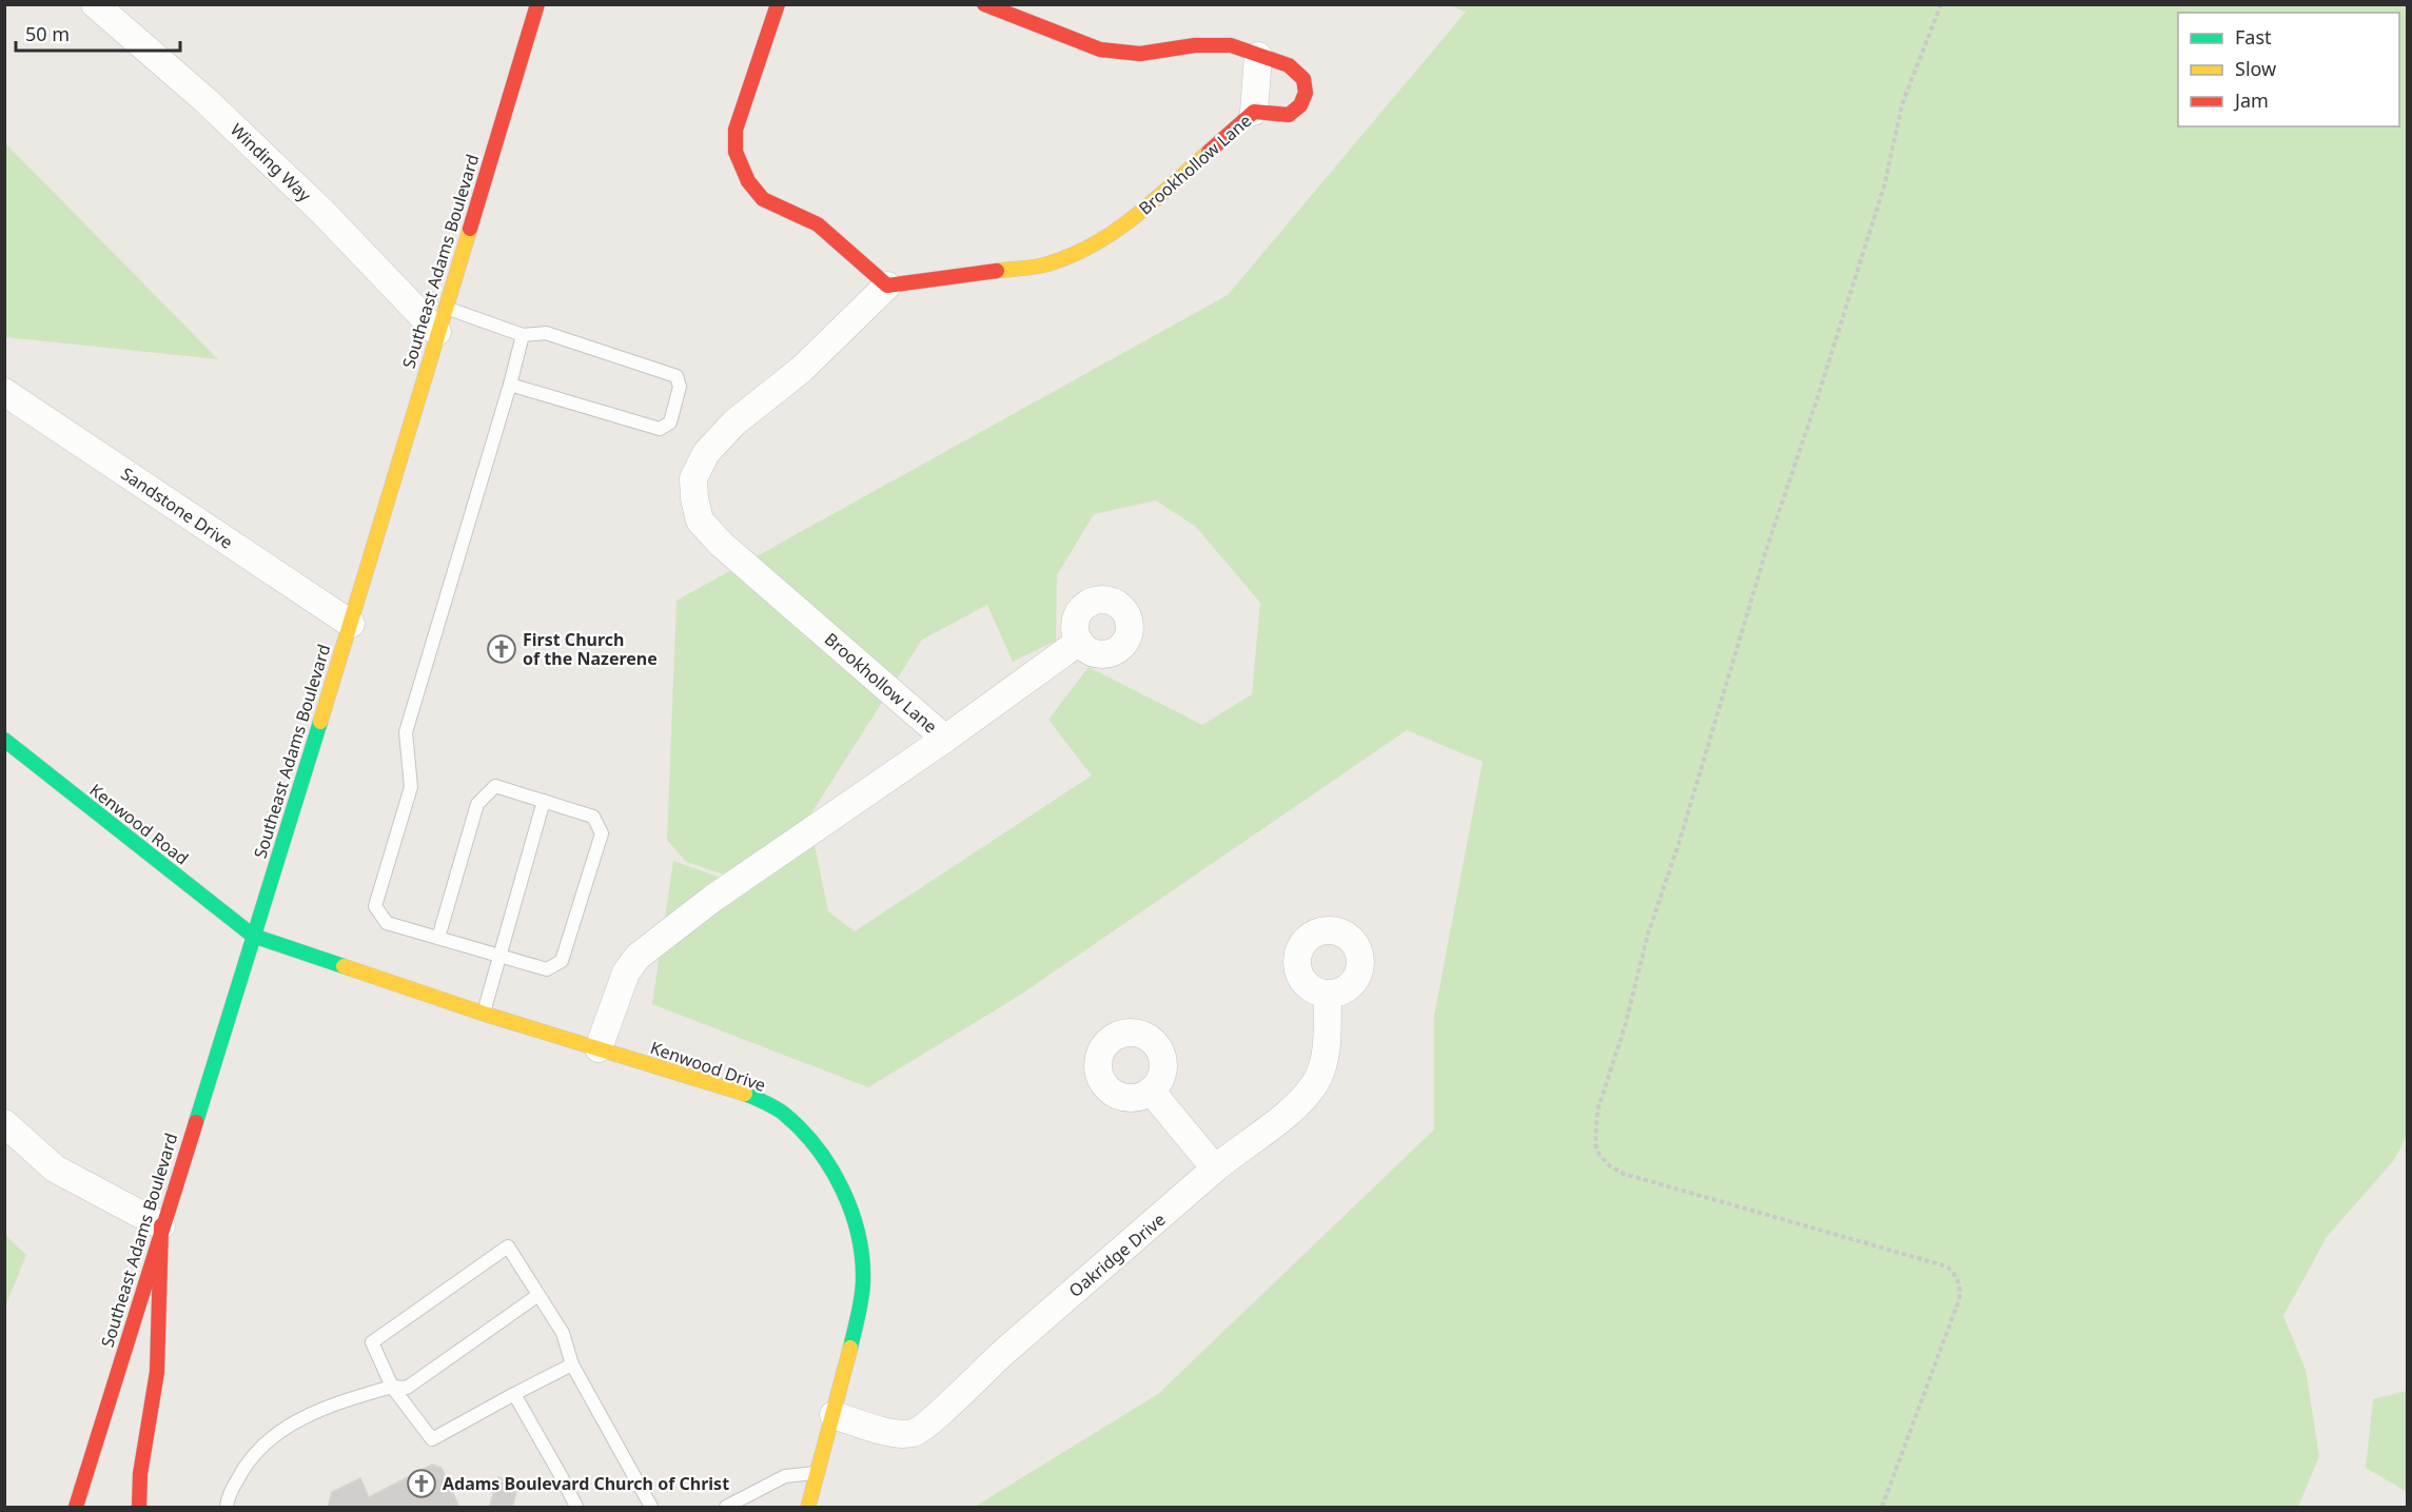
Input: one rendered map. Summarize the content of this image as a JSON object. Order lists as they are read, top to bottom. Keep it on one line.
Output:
{"streets":{"main road":["Brookhollow Lane","Southeast Adams Boulevard","Kenwood Road","Kenwood Drive"],"street":["Winding Way","Sandstone Drive","Oakridge Drive"]},"crossings":[["Winding Way","Southeast Adams Boulevard"],["Brookhollow Lane","Kenwood Drive"],["Southeast Adams Boulevard","Sandstone Drive"],["Southeast Adams Boulevard","Kenwood Road"],["Southeast Adams Boulevard","Kenwood Drive"],["Kenwood Road","Kenwood Drive"],["Kenwood Drive","Oakridge Drive"]],"places":{"church":["First Church of the Nazerene","Adams Boulevard Church of Christ"]},"legend":["Fast","Slow","Jam"],"scale_bar":"50 m"}
